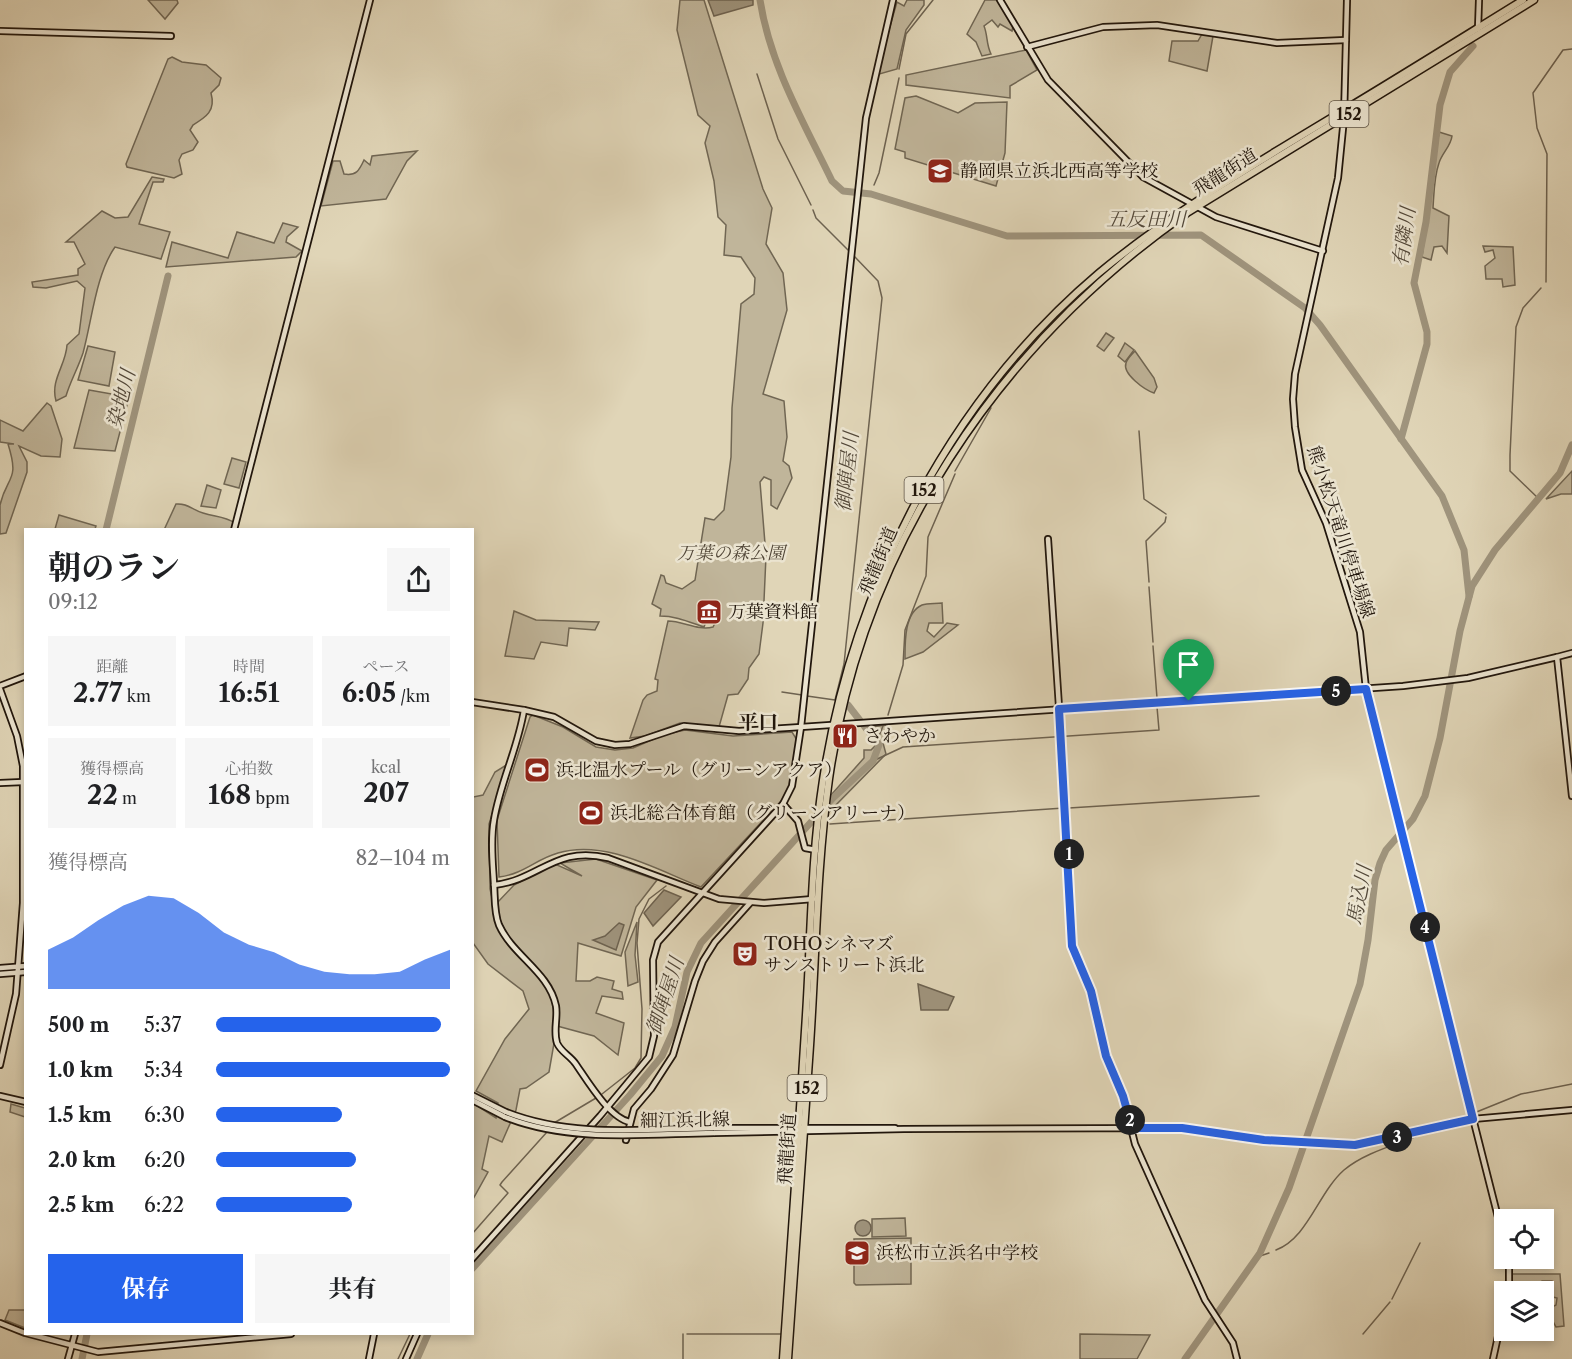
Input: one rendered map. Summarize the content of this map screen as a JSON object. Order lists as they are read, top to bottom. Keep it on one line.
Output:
{"streets":{"highway":["152","飛龍街道"],"street":["熊小松天竜川停車場線","細江浜北線"]},"crossings":[["飛龍街道","熊小松天竜川停車場線"],["飛龍街道","細江浜北線"],["熊小松天竜川停車場線","細江浜北線"]],"districts":["平口"],"water":["五反田川","有隣川","染地川","御陣屋川","馬込川"],"parks":["万葉の森公園"],"places":{"school or university":["静岡県立浜北西高等学校","浜松市立浜名中学校"],"museum":["万葉資料館"],"restaurant":["さわやか"],"sports":["浜北温水プール（グリーンアクア）","浜北総合体育館（グリーンアリーナ）"],"theatre":["TOHOシネマズ サンストリート浜北"]},"page":{"heading":["朝のラン","09:12"],"stats":[["距離","2.77 km"],["時間","16:51"],["ペース","6:05 /km"],["獲得標高","22 m"],["心拍数","168 bpm"],["kcal","207"]],"pins":["5","1","4","2","3"],"chart":["獲得標高","82–104 m"],"list":[{"name":"500 m","note":"5:37"},{"name":"1.0 km","note":"5:34"},{"name":"1.5 km","note":"6:30"},{"name":"2.0 km","note":"6:20"},{"name":"2.5 km","note":"6:22"}],"buttons":["保存","共有"]}}
